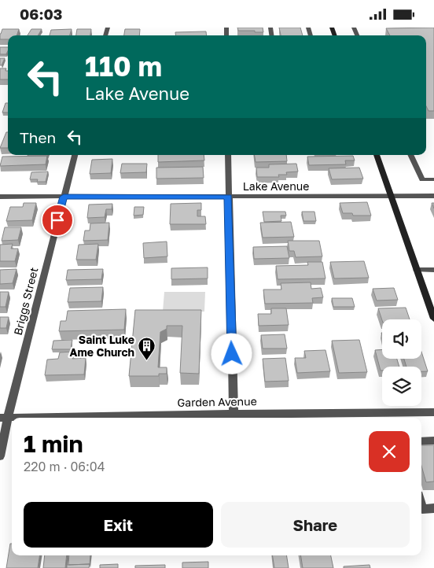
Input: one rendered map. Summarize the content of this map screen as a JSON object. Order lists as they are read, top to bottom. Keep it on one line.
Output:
{"streets":{"street":["Lake Avenue","Briggs Street","Garden Avenue"]},"crossings":[["Lake Avenue","Briggs Street"],["Briggs Street","Garden Avenue"]],"places":{"building":["Saint Luke Ame Church"]},"page":{"status":"06:03","turn":["110 m","Lake Avenue"],"then":"Then","heading":["1 min","220 m · 06:04"],"buttons":["Exit","Share"]}}
